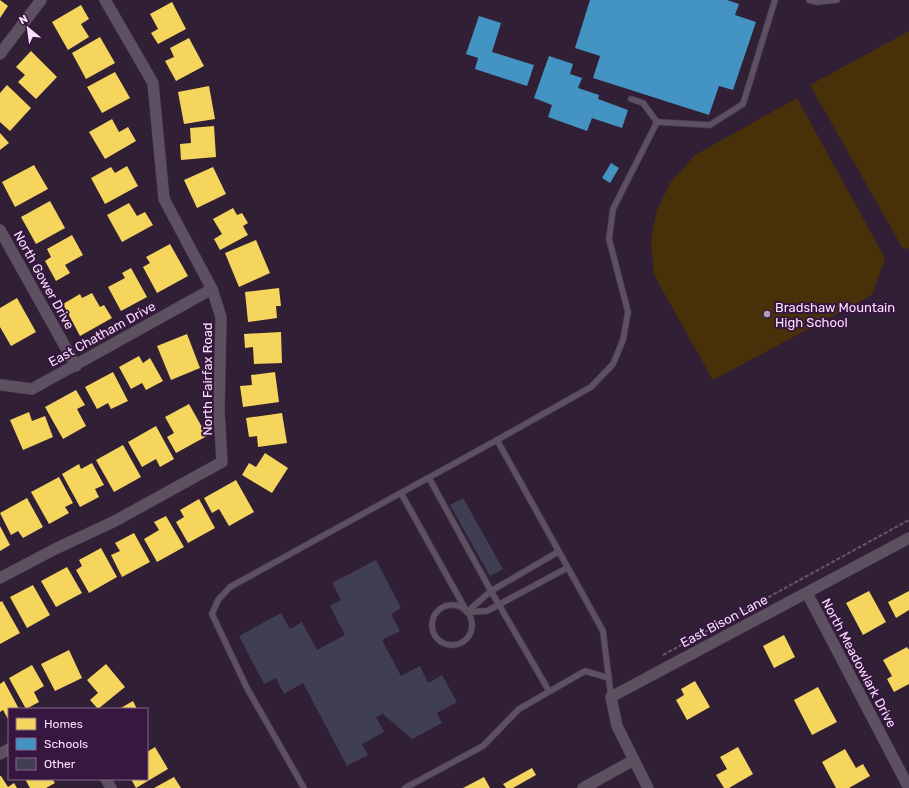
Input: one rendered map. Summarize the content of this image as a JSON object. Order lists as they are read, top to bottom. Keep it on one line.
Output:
{"streets":{"street":["North Gower Drive","East Chatham Drive","North Fairfax Road","East Bison Lane","North Meadowlark Drive"]},"crossings":[["North Gower Drive","East Chatham Drive"],["East Chatham Drive","North Fairfax Road"],["East Bison Lane","North Meadowlark Drive"]],"places":["Bradshaw Mountain High School"],"legend":["Homes","Schools","Other"],"north":"top left"}
